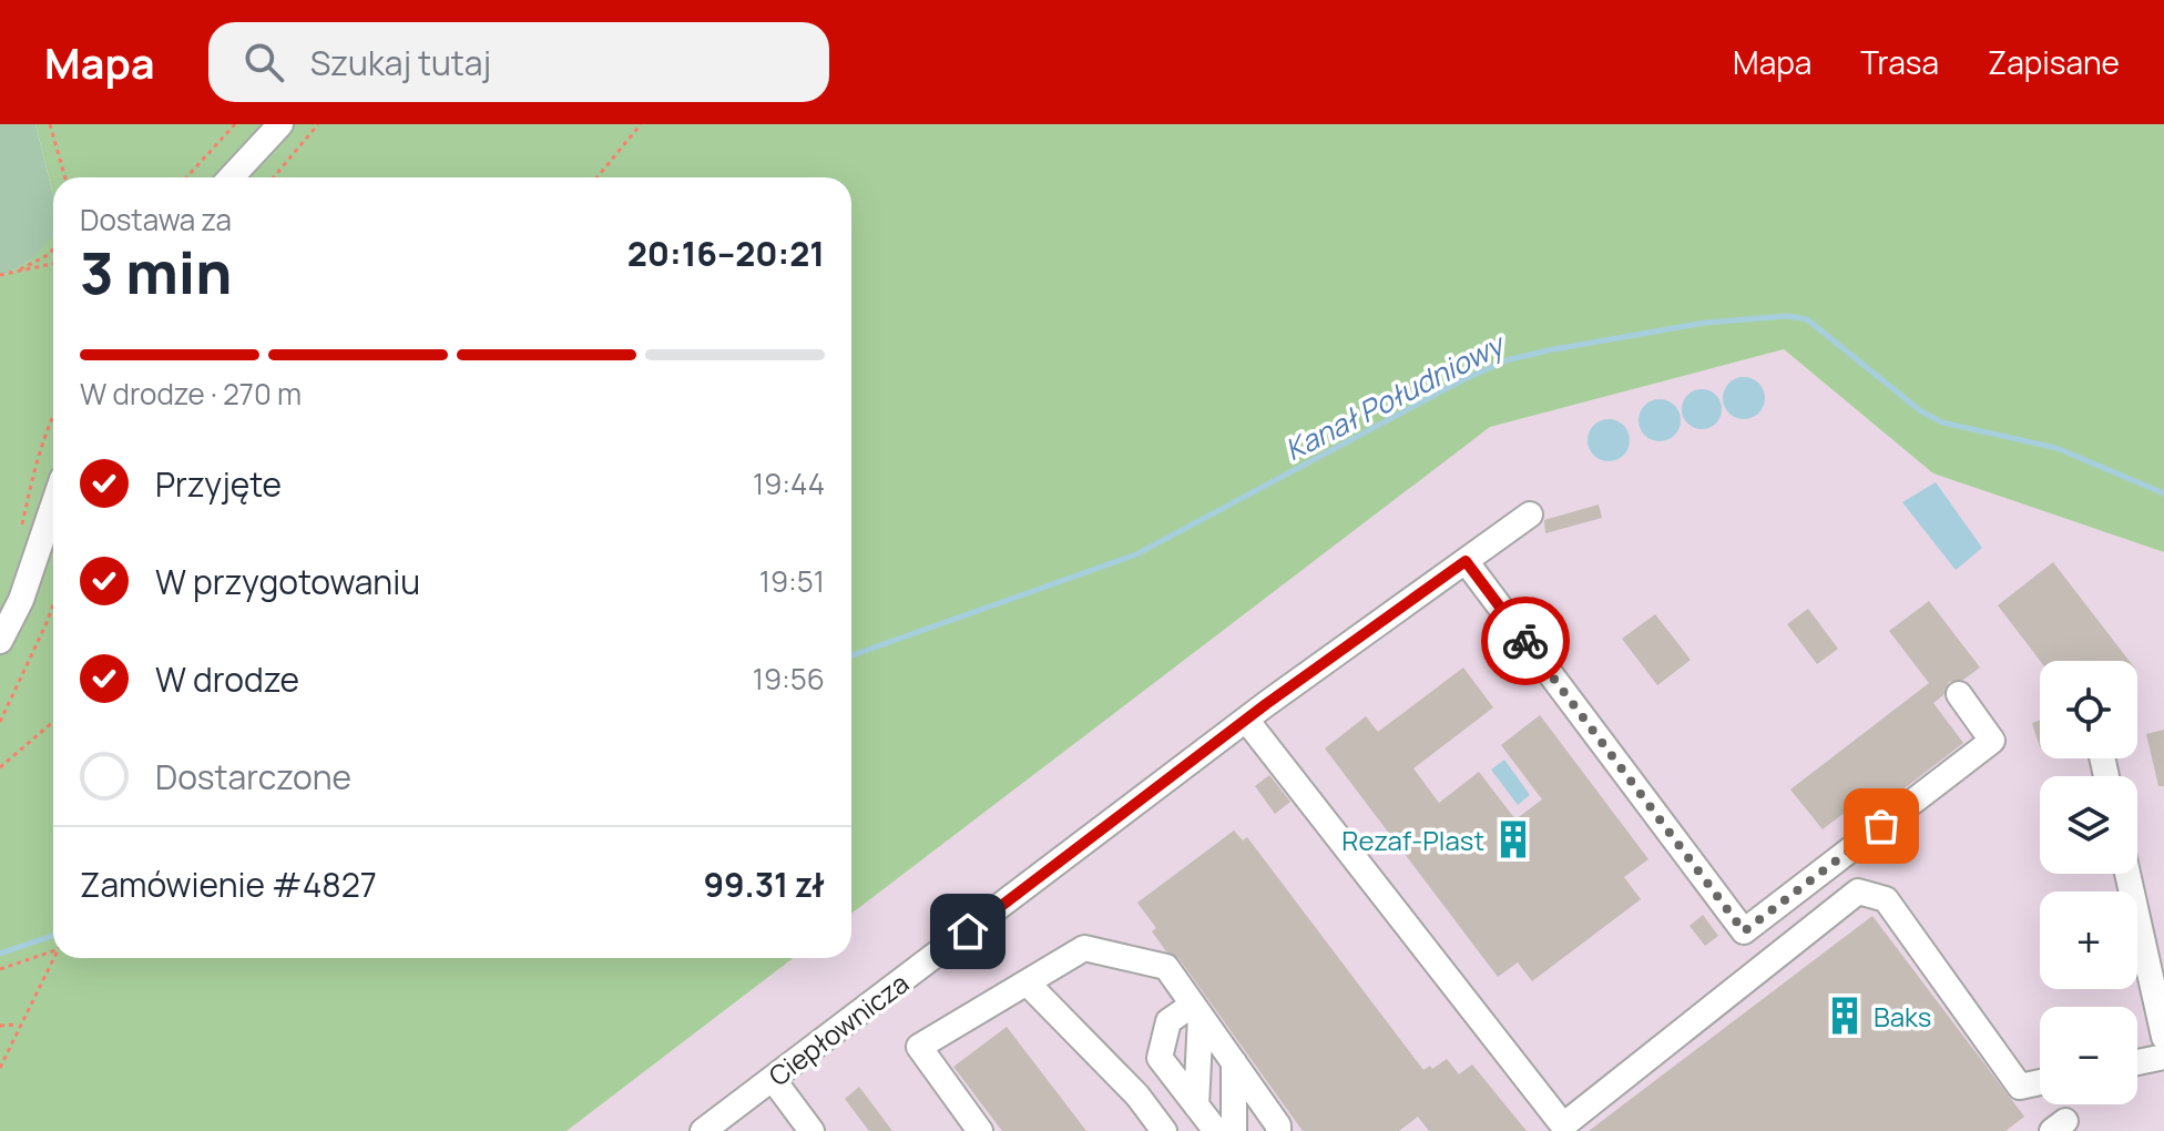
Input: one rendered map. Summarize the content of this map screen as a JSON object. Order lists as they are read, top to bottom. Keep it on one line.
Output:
{"streets":{"street":["Ciepłownicza"]},"water":["Kanał Południowy"],"places":{"building":["Rezaf-Plast","Baks"]},"page":{"header":"Mapa","search":"Szukaj tutaj","nav":["Mapa","Trasa","Zapisane"],"heading":["3 min","Dostawa za","20:16–20:21"],"panel":["Zamówienie #4827","99.31 zł"],"bar":"W drodze · 270 m","list":[["Przyjęte","19:44"],["W przygotowaniu","19:51"],["W drodze","19:56"],"Dostarczone"],"map_buttons":["+","−"]}}
